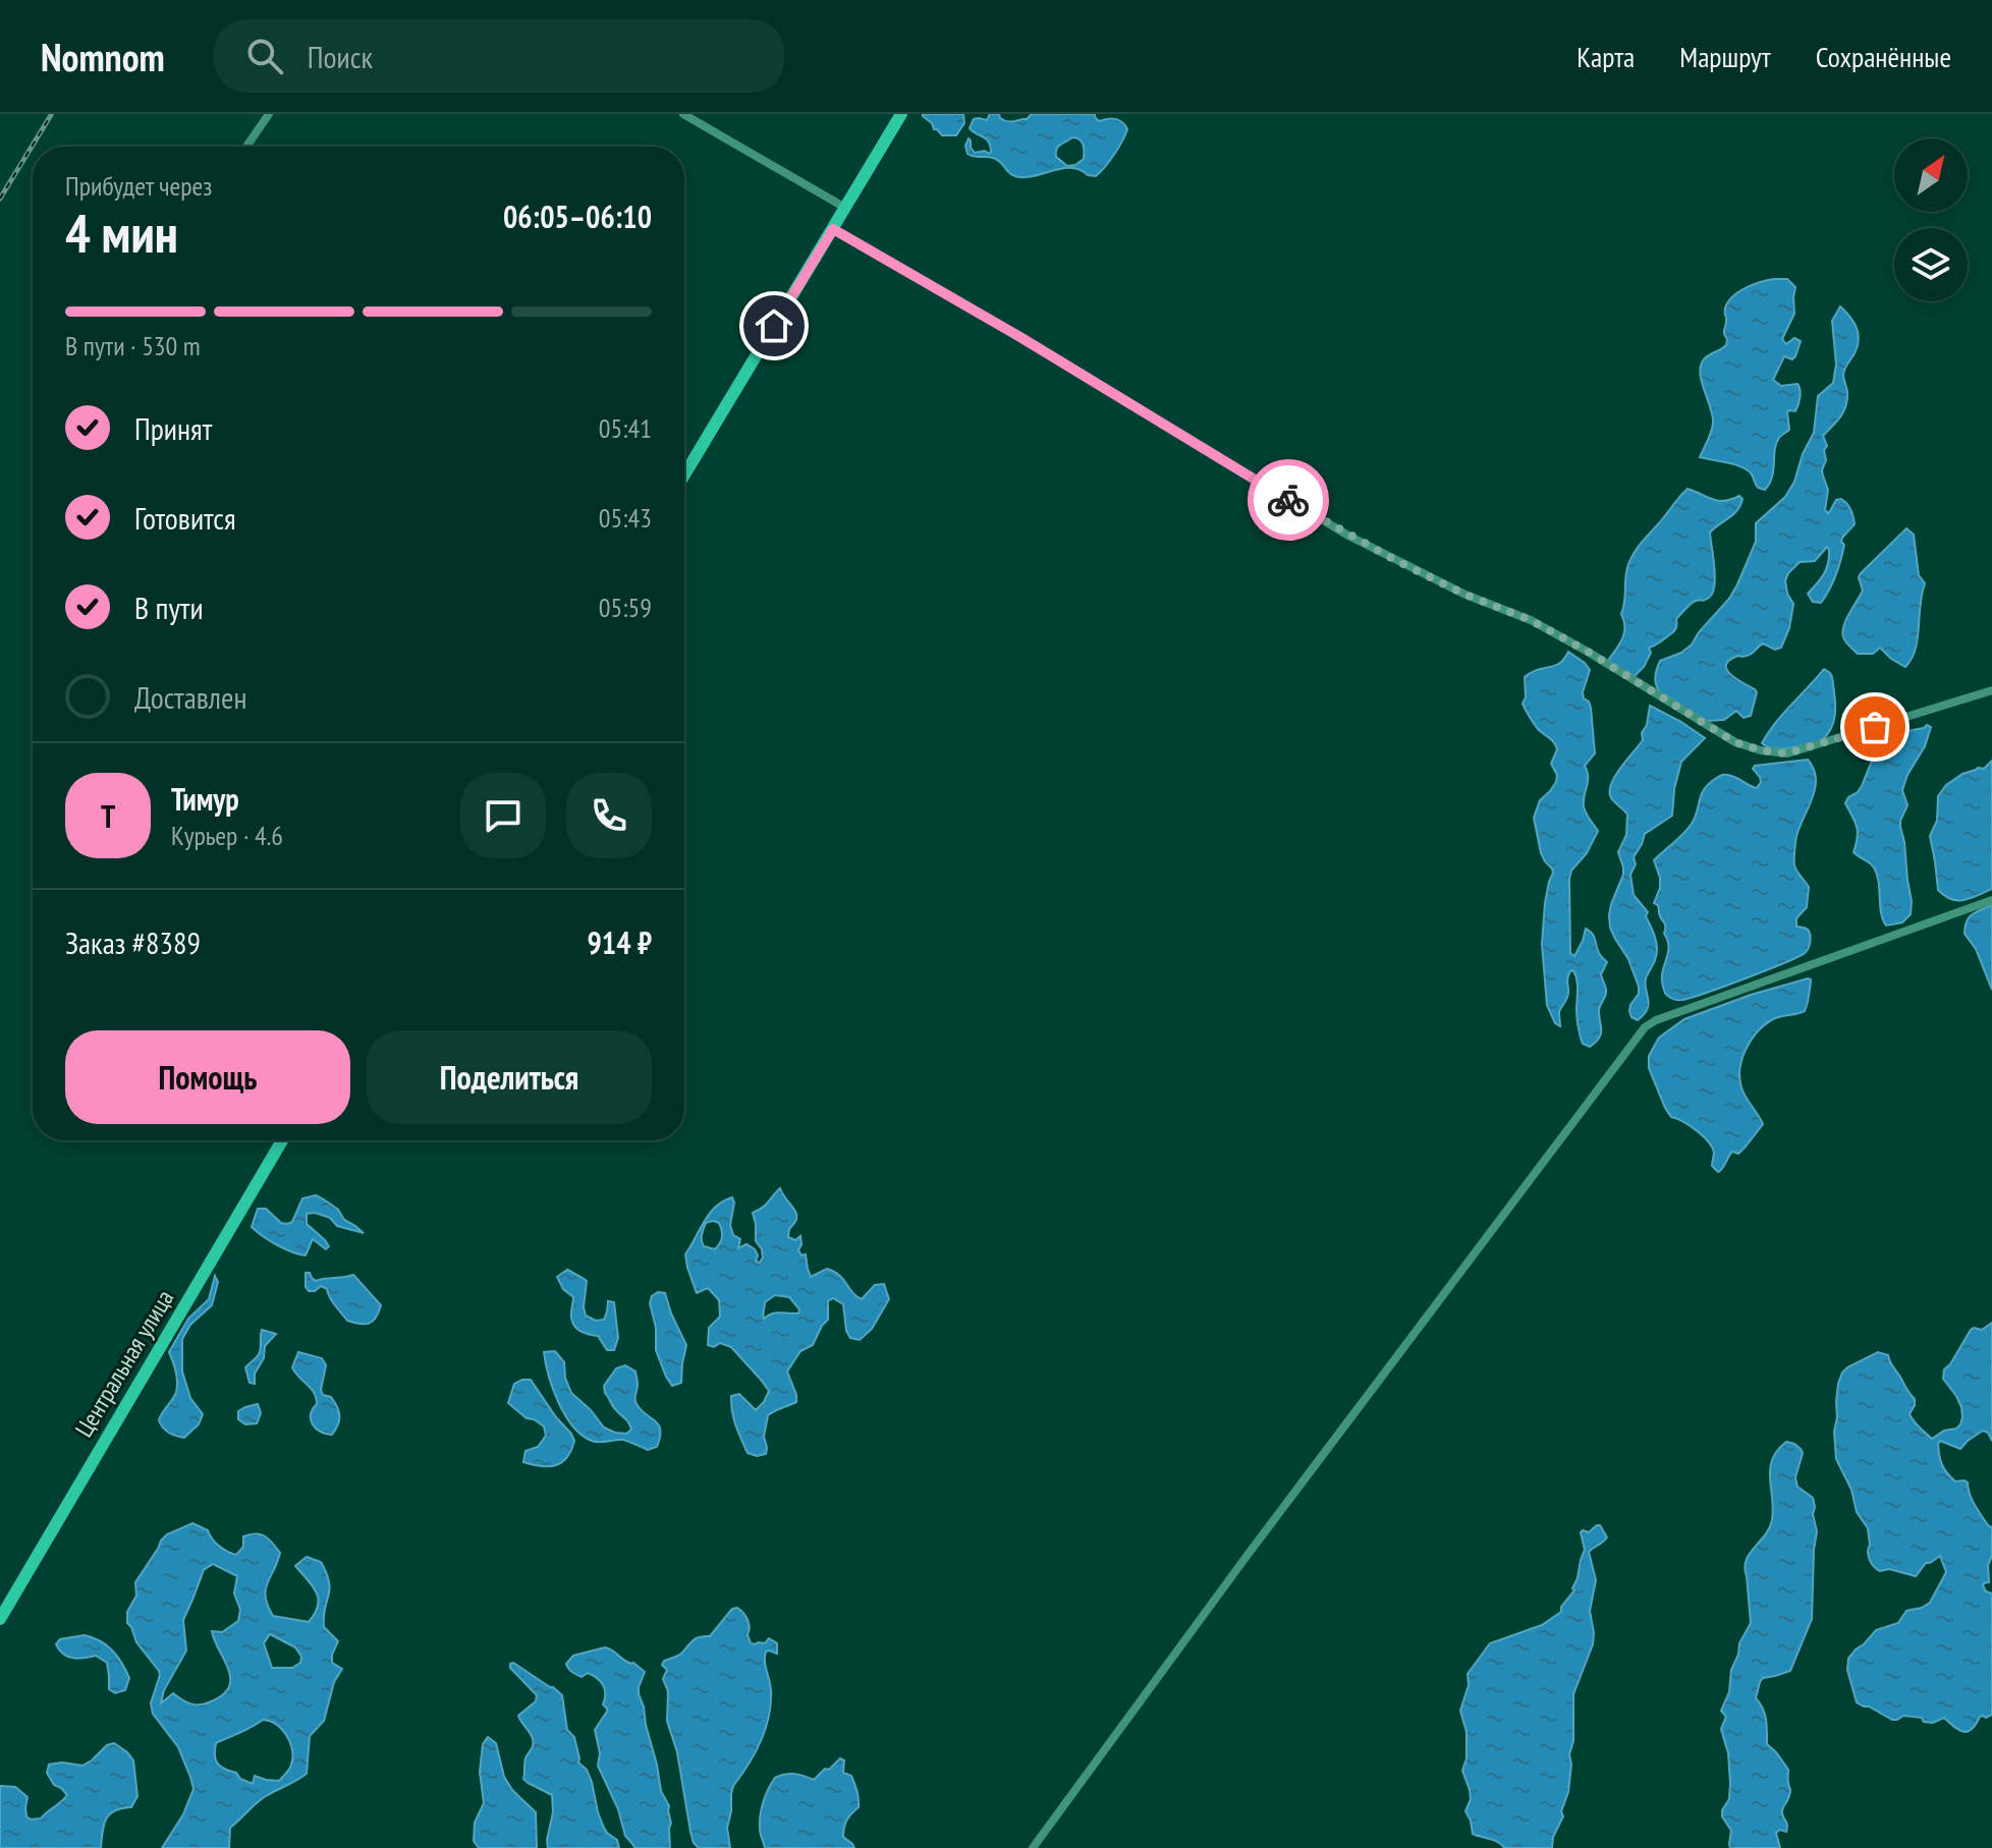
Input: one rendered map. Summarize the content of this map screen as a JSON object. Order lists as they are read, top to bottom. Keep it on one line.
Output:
{"streets":{"street":["Центральная улица"]},"north":"top right","page":{"header":"Nomnom","search":"Поиск","nav":["Карта","Маршрут","Сохранённые"],"heading":["4 мин","Прибудет через","06:05–06:10"],"panel":["Тимур","Курьер · 4.6","Заказ #8389","914 ₽"],"bar":"В пути · 530 m","list":[["Принят","05:41"],["Готовится","05:43"],["В пути","05:59"],"Доставлен"],"round":"Т","buttons":["Помощь","Поделиться"]}}
